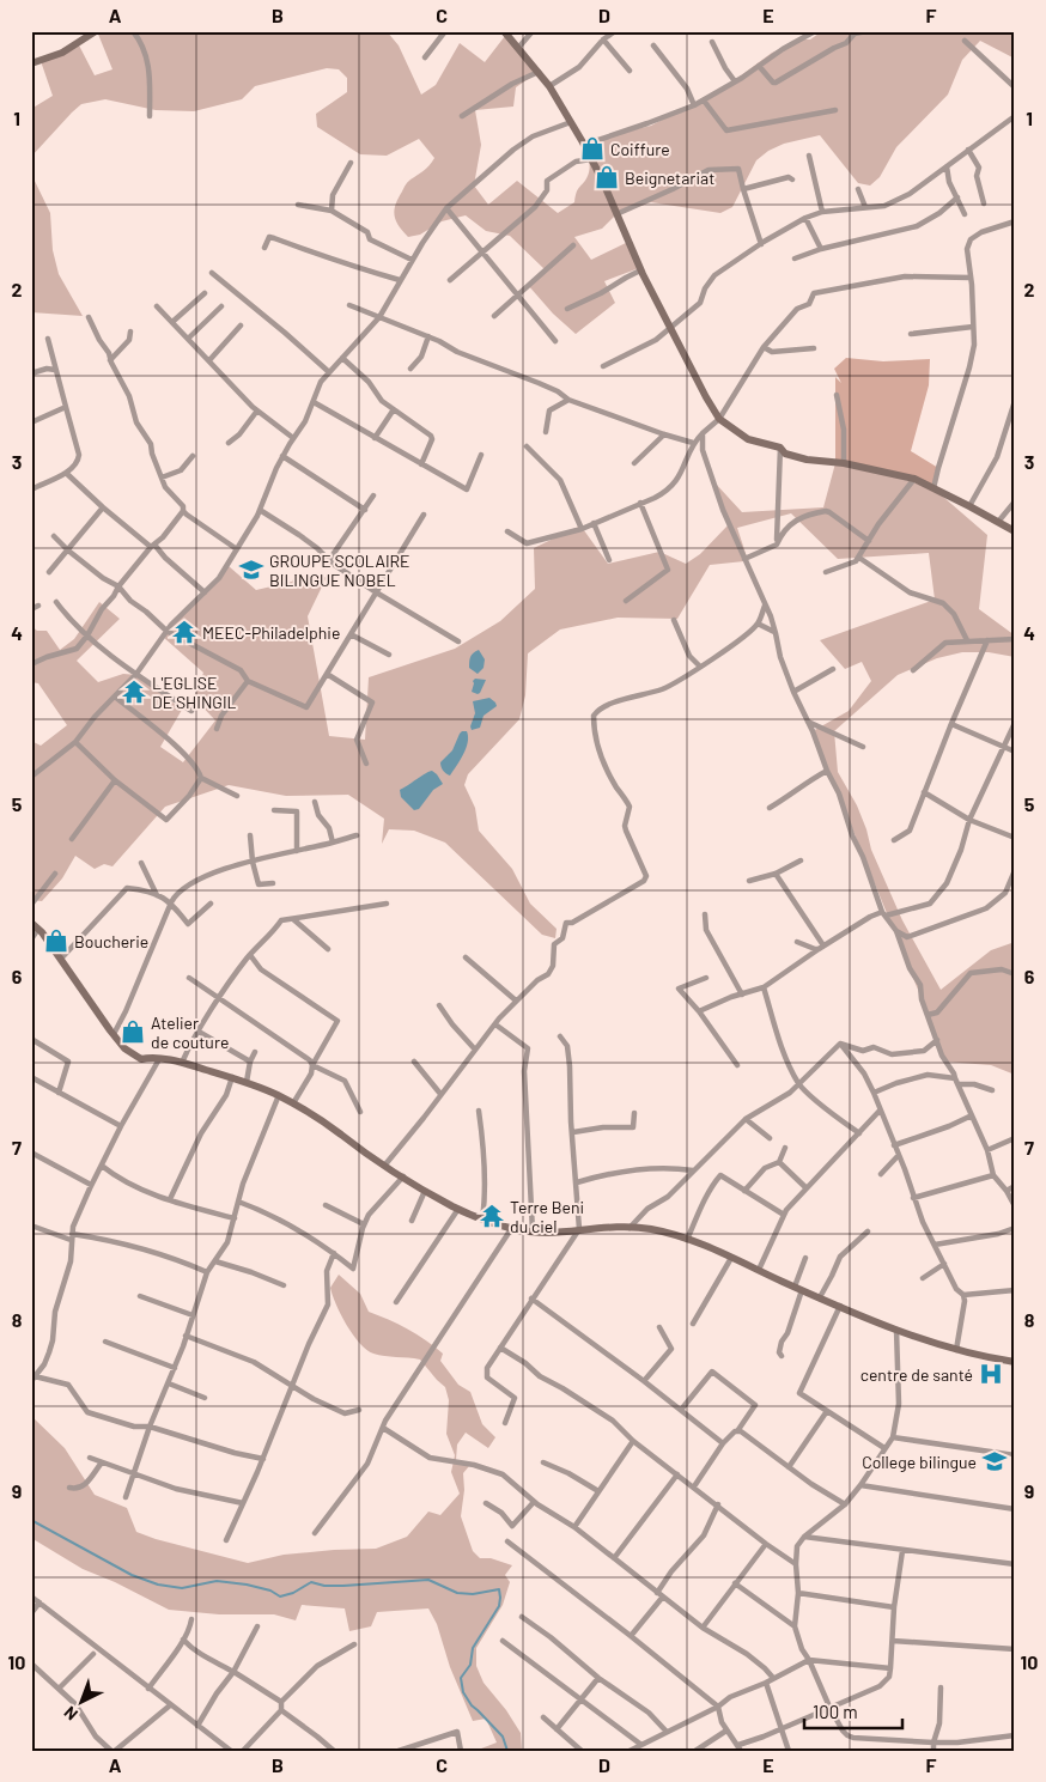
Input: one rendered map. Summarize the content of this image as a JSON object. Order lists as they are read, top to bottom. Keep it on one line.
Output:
{"places":{"shop":["Coiffure","Beignetariat","Boucherie","Atelier de couture"],"school or university":["GROUPE SCOLAIRE BILINGUE NOBEL","College bilingue"],"temple":["MEEC-Philadelphie","L'EGLISE DE SHINGIL","Terre Beni du ciel"],"hospital":["centre de santé"]},"scale_bar":"100 m","north":"bottom left","grid":{"columns":["A","B","C","D","E","F"],"rows":["1","2","3","4","5","6","7","8","9","10"]}}
